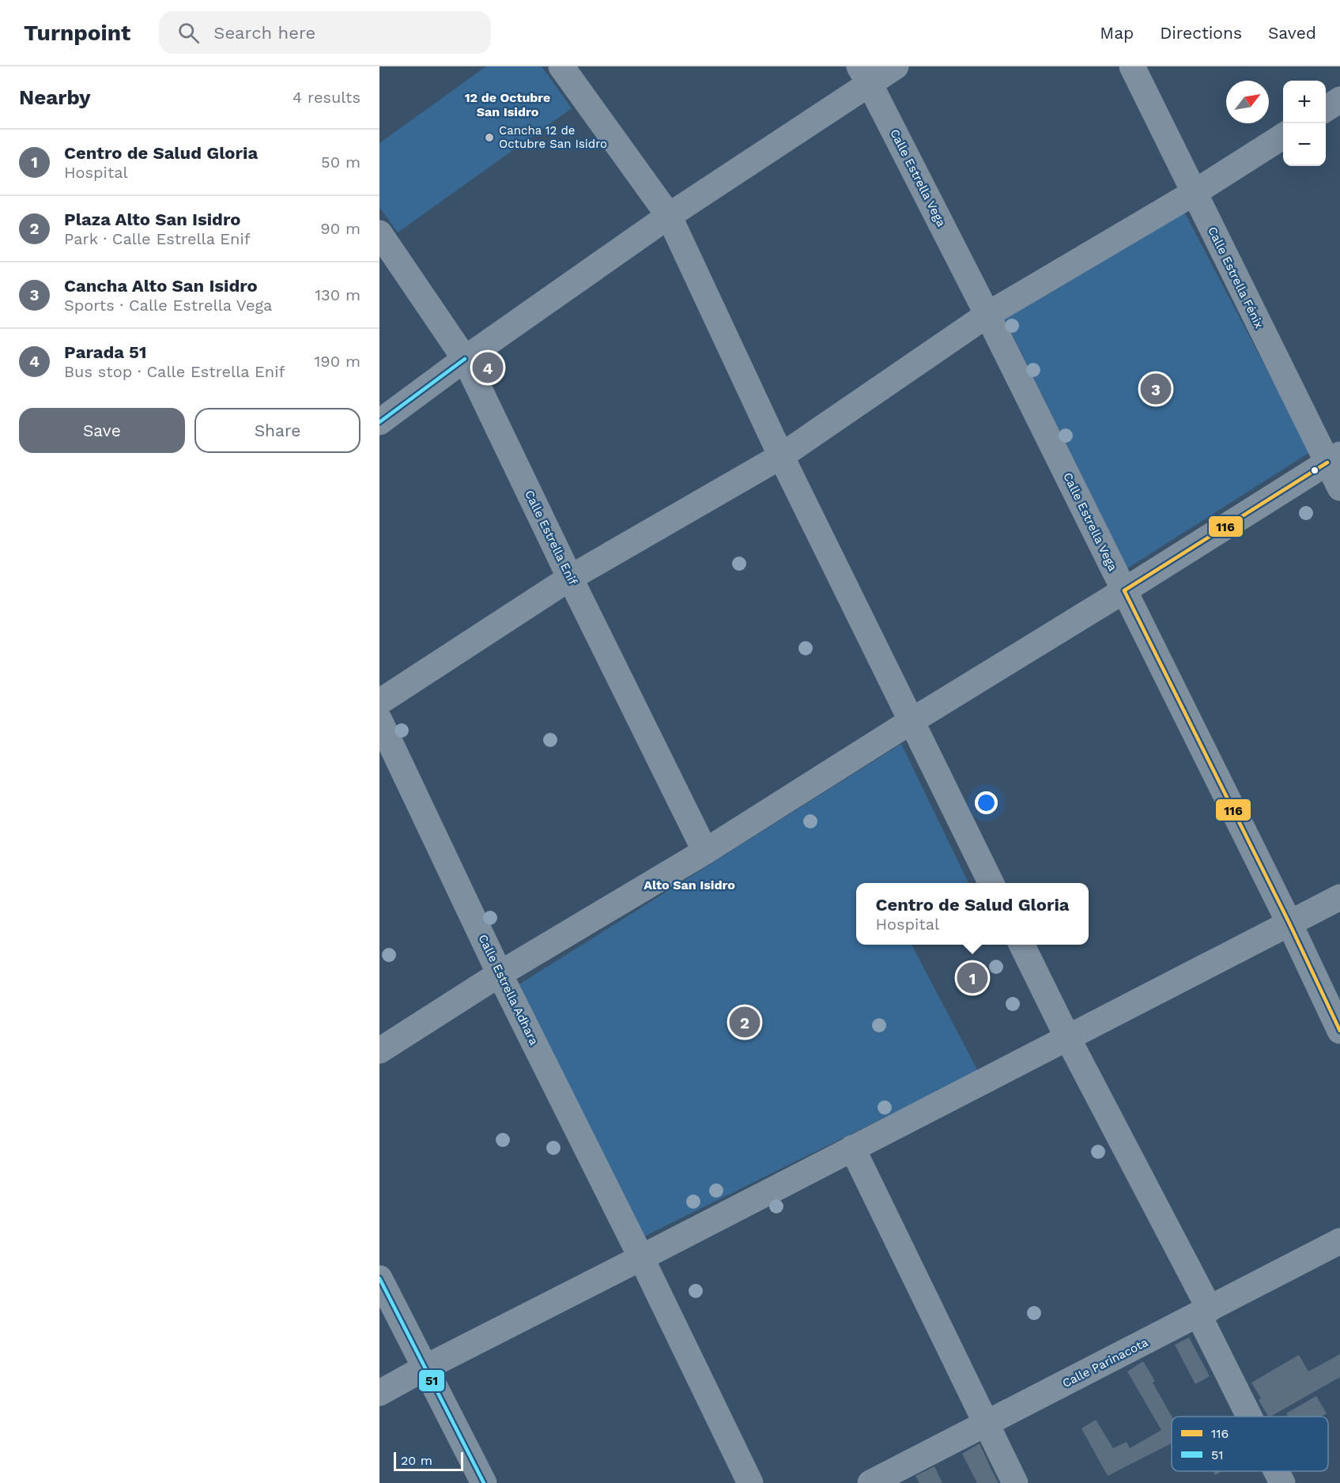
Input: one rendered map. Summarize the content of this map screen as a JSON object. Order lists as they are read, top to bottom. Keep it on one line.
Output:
{"streets":{"street":["Calle Estrella Vega","Calle Estrella Fénix","Calle Estrella Enif","Calle Estrella Adhara","Calle Parinacota"]},"districts":["12 de Octubre San Isidro","Alto San Isidro"],"places":["Cancha 12 de Octubre San Isidro"],"lines":["transit line 51","transit line 116"],"legend":["116","51"],"scale_bar":"20 m","north":"top right","page":{"header":"Turnpoint","search":"Search here","nav":["Map","Directions","Saved"],"heading":["Nearby","4 results"],"map_buttons":["+","−"],"list":[{"mark":"1","name":"Centro de Salud Gloria","note":"Hospital","value":"50 m"},{"mark":"2","name":"Plaza Alto San Isidro","note":"Park · Calle Estrella Enif","value":"90 m"},{"mark":"3","name":"Cancha Alto San Isidro","note":"Sports · Calle Estrella Vega","value":"130 m"},{"mark":"4","name":"Parada 51","note":"Bus stop · Calle Estrella Enif","value":"190 m"}],"pins":["4","3","1","2"],"buttons":["Save","Share"],"popup":["Centro de Salud Gloria","Hospital"],"scale":"20 m"}}
